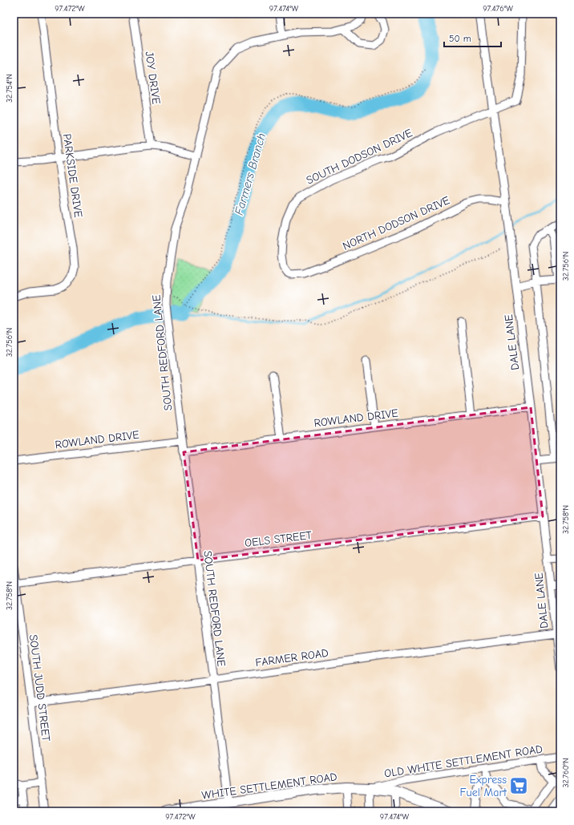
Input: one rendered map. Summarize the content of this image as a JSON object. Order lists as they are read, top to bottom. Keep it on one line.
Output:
{"streets":{"main road":["WHITE SETTLEMENT ROAD"],"street":["JOY DRIVE","SOUTH DODSON DRIVE","PARKSIDE DRIVE","NORTH DODSON DRIVE","DALE LANE","SOUTH REDFORD LANE","ROWLAND DRIVE","OELS STREET","FARMER ROAD","SOUTH JUDD STREET","OLD WHITE SETTLEMENT ROAD"]},"crossings":[["SOUTH DODSON DRIVE","NORTH DODSON DRIVE"],["SOUTH DODSON DRIVE","DALE LANE"],["NORTH DODSON DRIVE","DALE LANE"],["DALE LANE","ROWLAND DRIVE"],["DALE LANE","OELS STREET"],["DALE LANE","FARMER ROAD"],["SOUTH REDFORD LANE","ROWLAND DRIVE"],["SOUTH REDFORD LANE","OELS STREET"],["SOUTH REDFORD LANE","FARMER ROAD"],["SOUTH REDFORD LANE","WHITE SETTLEMENT ROAD"],["OELS STREET","SOUTH JUDD STREET"],["FARMER ROAD","SOUTH JUDD STREET"],["OLD WHITE SETTLEMENT ROAD","WHITE SETTLEMENT ROAD"]],"water":["Farmers Branch"],"places":{"supermarket":["Express Fuel Mart"]},"scale_bar":"50 m","coordinates":["97.472°W","97.474°W","97.476°W","32.754°N","32.756°N","32.758°N","32.760°N"]}
